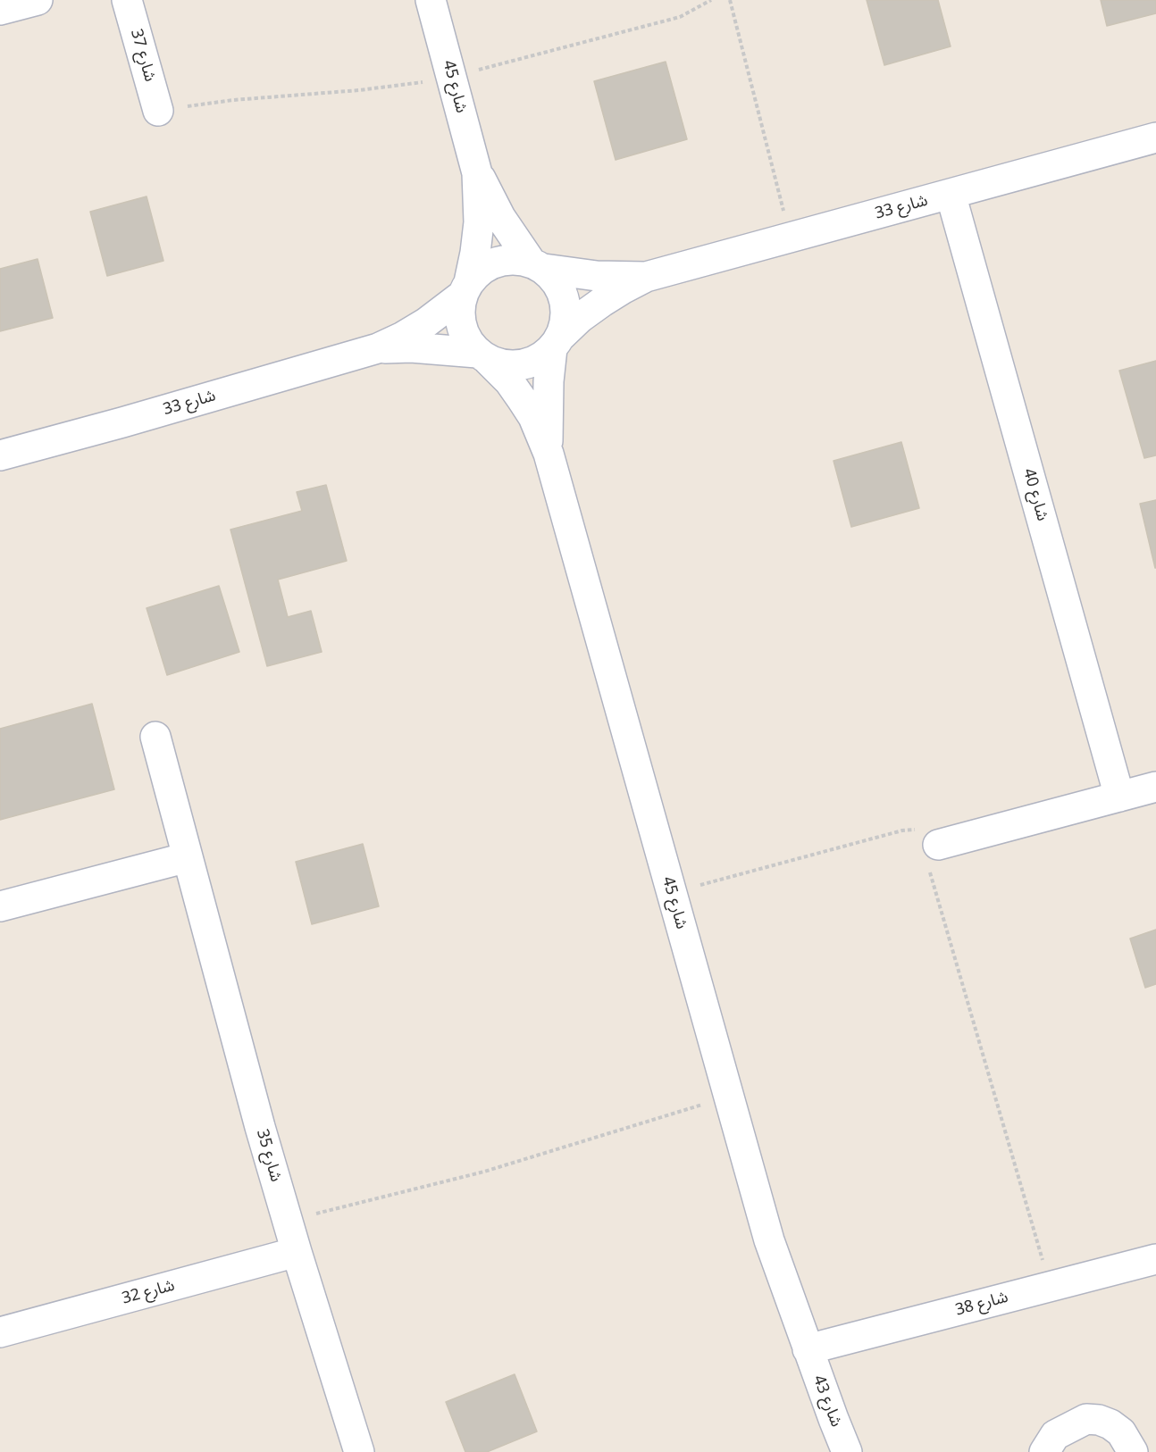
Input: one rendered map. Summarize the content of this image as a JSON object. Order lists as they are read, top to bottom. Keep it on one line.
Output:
{"streets":{"street":["شارع 37","شارع 45","شارع 33","شارع 40","شارع 35","شارع 32","شارع 38","شارع 43"]},"crossings":[["شارع 45","شارع 33"],["شارع 45","شارع 38"],["شارع 45","شارع 43"],["شارع 33","شارع 40"],["شارع 35","شارع 32"],["شارع 38","شارع 43"]]}
